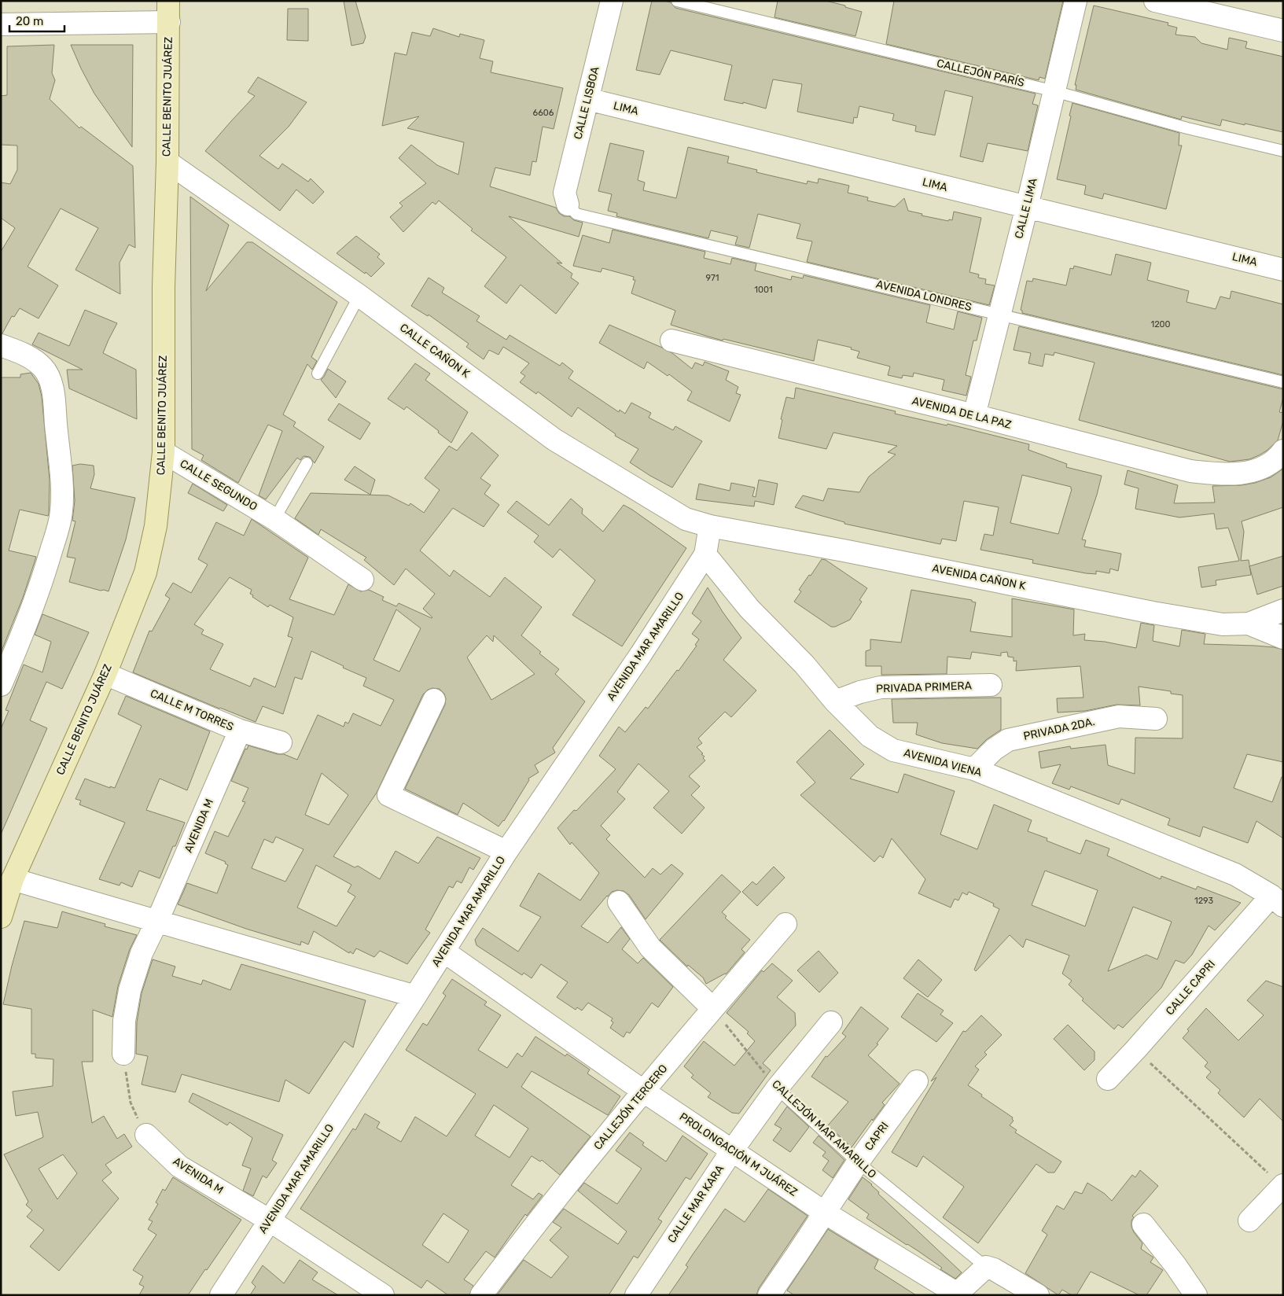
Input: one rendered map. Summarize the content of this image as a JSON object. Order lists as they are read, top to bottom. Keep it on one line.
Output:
{"streets":{"main road":["CALLE BENITO JUÁREZ"],"street":["CALLE LISBOA","LIMA","CALLE LIMA","CALLE CAÑON K","AVENIDA DE LA PAZ","CALLE SEGUNDO","AVENIDA CAÑON K","AVENIDA MAR AMARILLO","PRIVADA PRIMERA","CALLE M TORRES","PRIVADA 2DA.","AVENIDA VIENA","AVENIDA M","CALLE CAPRI","CALLEJÓN TERCERO","CAPRI","PROLONGACIÓN M JUÁREZ","CALLE MAR KARA"],"lane":["CALLEJÓN PARÍS","AVENIDA LONDRES","CALLEJÓN MAR AMARILLO"]},"crossings":[["CALLEJÓN PARÍS","CALLE LIMA"],["CALLE BENITO JUÁREZ","CALLE CAÑON K"],["CALLE BENITO JUÁREZ","CALLE SEGUNDO"],["CALLE BENITO JUÁREZ","CALLE M TORRES"],["CALLE LISBOA","LIMA"],["CALLE LISBOA","AVENIDA LONDRES"],["LIMA","CALLE LIMA"],["CALLE LIMA","AVENIDA LONDRES"],["CALLE LIMA","AVENIDA DE LA PAZ"],["CALLE CAÑON K","AVENIDA CAÑON K"],["CALLE CAÑON K","AVENIDA MAR AMARILLO"],["AVENIDA CAÑON K","AVENIDA MAR AMARILLO"],["AVENIDA MAR AMARILLO","AVENIDA VIENA"],["AVENIDA MAR AMARILLO","AVENIDA M"],["AVENIDA MAR AMARILLO","PROLONGACIÓN M JUÁREZ"],["PRIVADA PRIMERA","AVENIDA VIENA"],["CALLE M TORRES","AVENIDA M"],["PRIVADA 2DA.","AVENIDA VIENA"],["AVENIDA VIENA","CALLE CAPRI"],["CALLEJÓN TERCERO","CALLEJÓN MAR AMARILLO"],["CALLEJÓN TERCERO","PROLONGACIÓN M JUÁREZ"],["CALLEJÓN MAR AMARILLO","CAPRI"],["CALLEJÓN MAR AMARILLO","PROLONGACIÓN M JUÁREZ"],["CALLEJÓN MAR AMARILLO","CALLE MAR KARA"],["CAPRI","PROLONGACIÓN M JUÁREZ"],["PROLONGACIÓN M JUÁREZ","CALLE MAR KARA"]],"house_numbers":["6606","971","1001","1200","1293"],"scale_bar":"20 m"}
